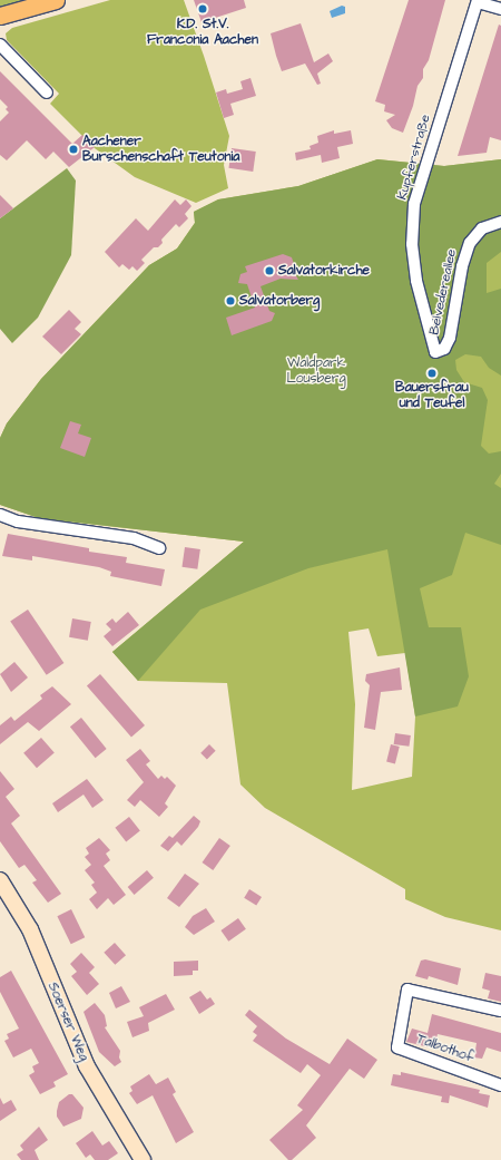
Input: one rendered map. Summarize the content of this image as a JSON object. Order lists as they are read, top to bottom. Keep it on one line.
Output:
{"streets":{"street":["Kupferstraße","Belvedereallee","Soerser Weg","Talbothof"]},"crossings":[["Kupferstraße","Belvedereallee"]],"parks":["Waldpark Lousberg"],"places":["K.D. St.V. Franconia Aachen","Aachener Burschenschaft Teutonia","Salvatorkirche","Salvatorberg","Bauersfrau und Teufel"]}
